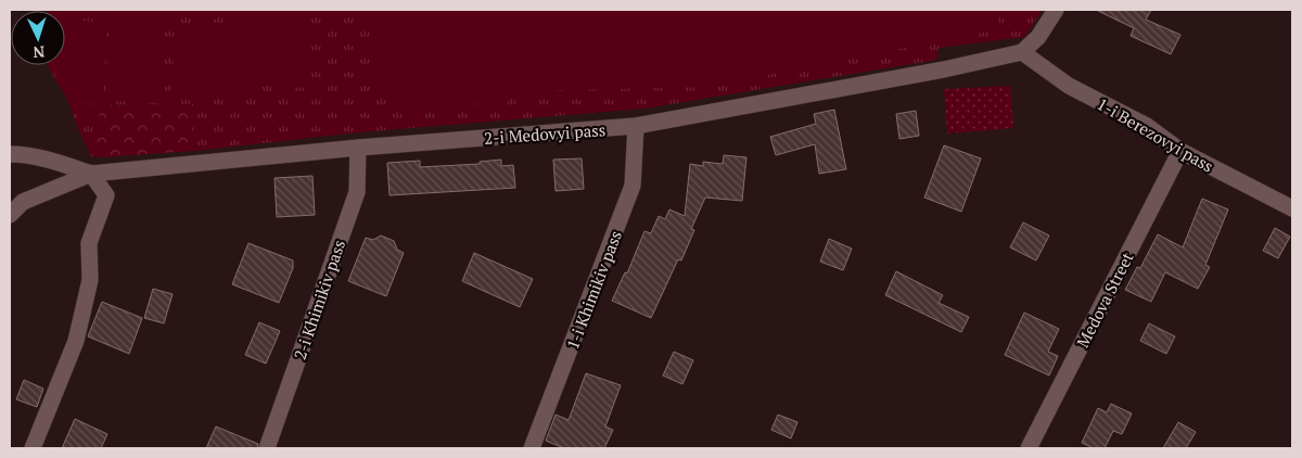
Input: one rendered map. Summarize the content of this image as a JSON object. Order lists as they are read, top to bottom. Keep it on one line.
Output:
{"streets":{"street":["2-i Medovyi pass","1-i Berezovyi pass","1-i Khimikiv pass","2-i Khimikiv pass","Medova Street"]},"crossings":[["2-i Medovyi pass","1-i Berezovyi pass"],["2-i Medovyi pass","1-i Khimikiv pass"],["2-i Medovyi pass","2-i Khimikiv pass"],["1-i Berezovyi pass","Medova Street"]],"north":"bottom"}
